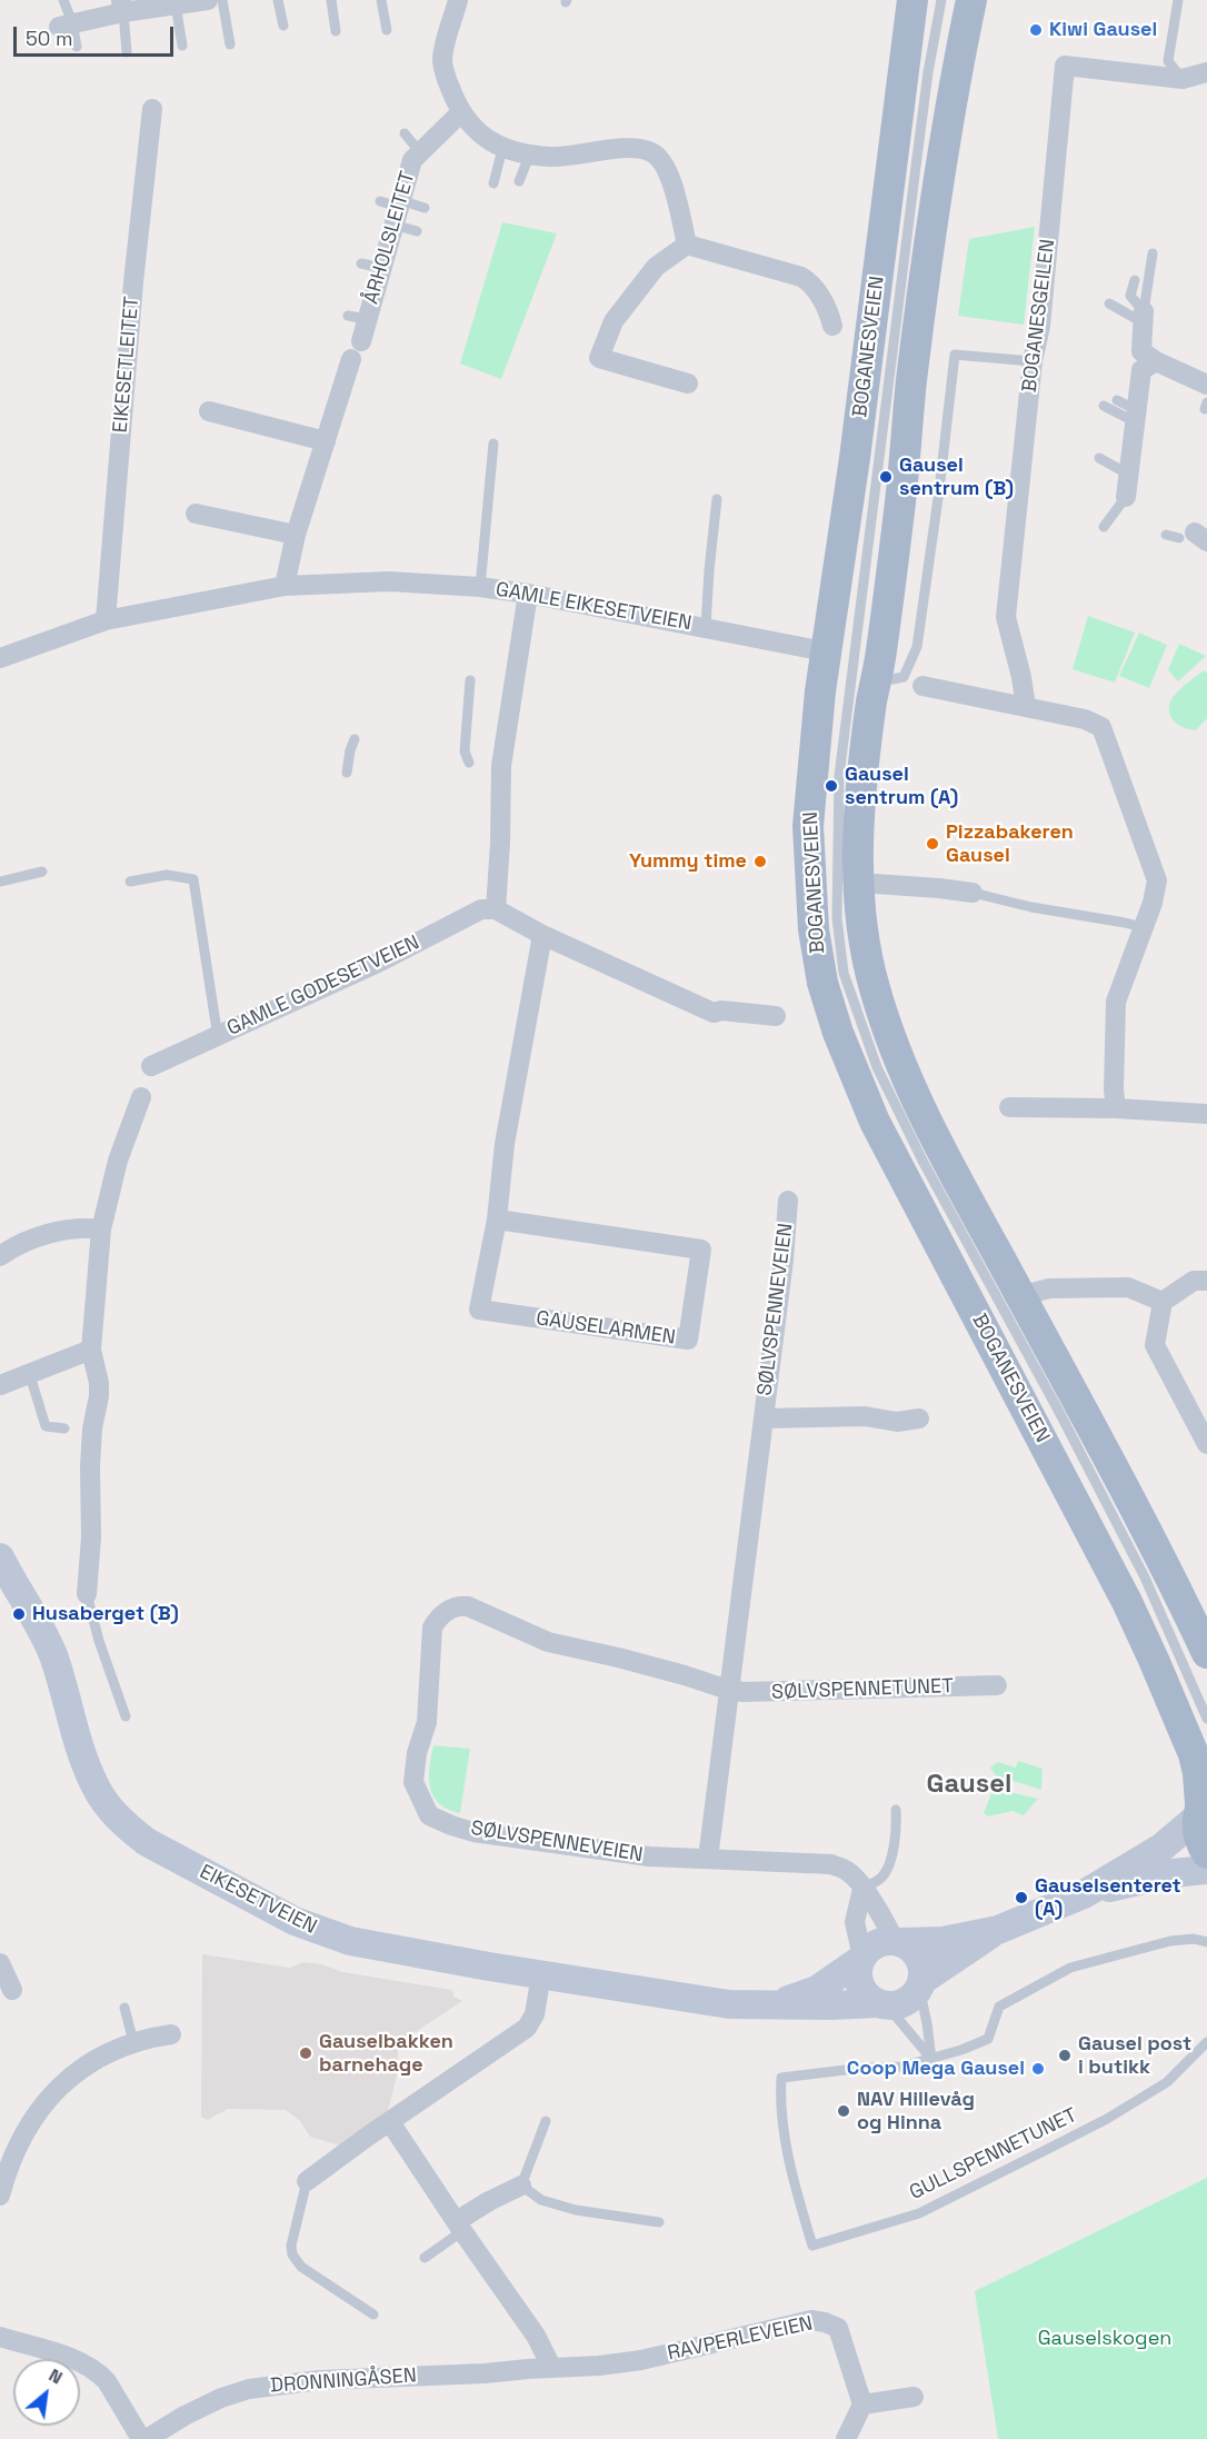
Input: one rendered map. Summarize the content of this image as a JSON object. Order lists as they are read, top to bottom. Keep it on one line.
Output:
{"streets":{"main road":["BOGANESVEIEN","EIKESETVEIEN"],"street":["ÅRHOLSLEITET","BOGANESGEILEN","EIKESETLEITET","GAMLE EIKESETVEIEN","GAMLE GODESETVEIEN","SØLVSPENNEVEIEN","GAUSELARMEN","SØLVSPENNETUNET","RAVPERLEVEIEN","DRONNINGÅSEN"],"lane":["GULLSPENNETUNET"]},"crossings":[["BOGANESVEIEN","GAMLE EIKESETVEIEN"],["EIKESETLEITET","GAMLE EIKESETVEIEN"],["SØLVSPENNEVEIEN","SØLVSPENNETUNET"],["RAVPERLEVEIEN","DRONNINGÅSEN"]],"districts":["Gausel"],"parks":["Gauselskogen"],"places":["Kiwi Gausel","Gausel sentrum (B)","Gausel sentrum (A)","Pizzabakeren Gausel","Yummy time","Husaberget (B)","Gauselsenteret (A)","Gauselbakken barnehage","Gausel post i butikk","Coop Mega Gausel","NAV Hillevåg og Hinna"],"scale_bar":"50 m","north":"top right"}
